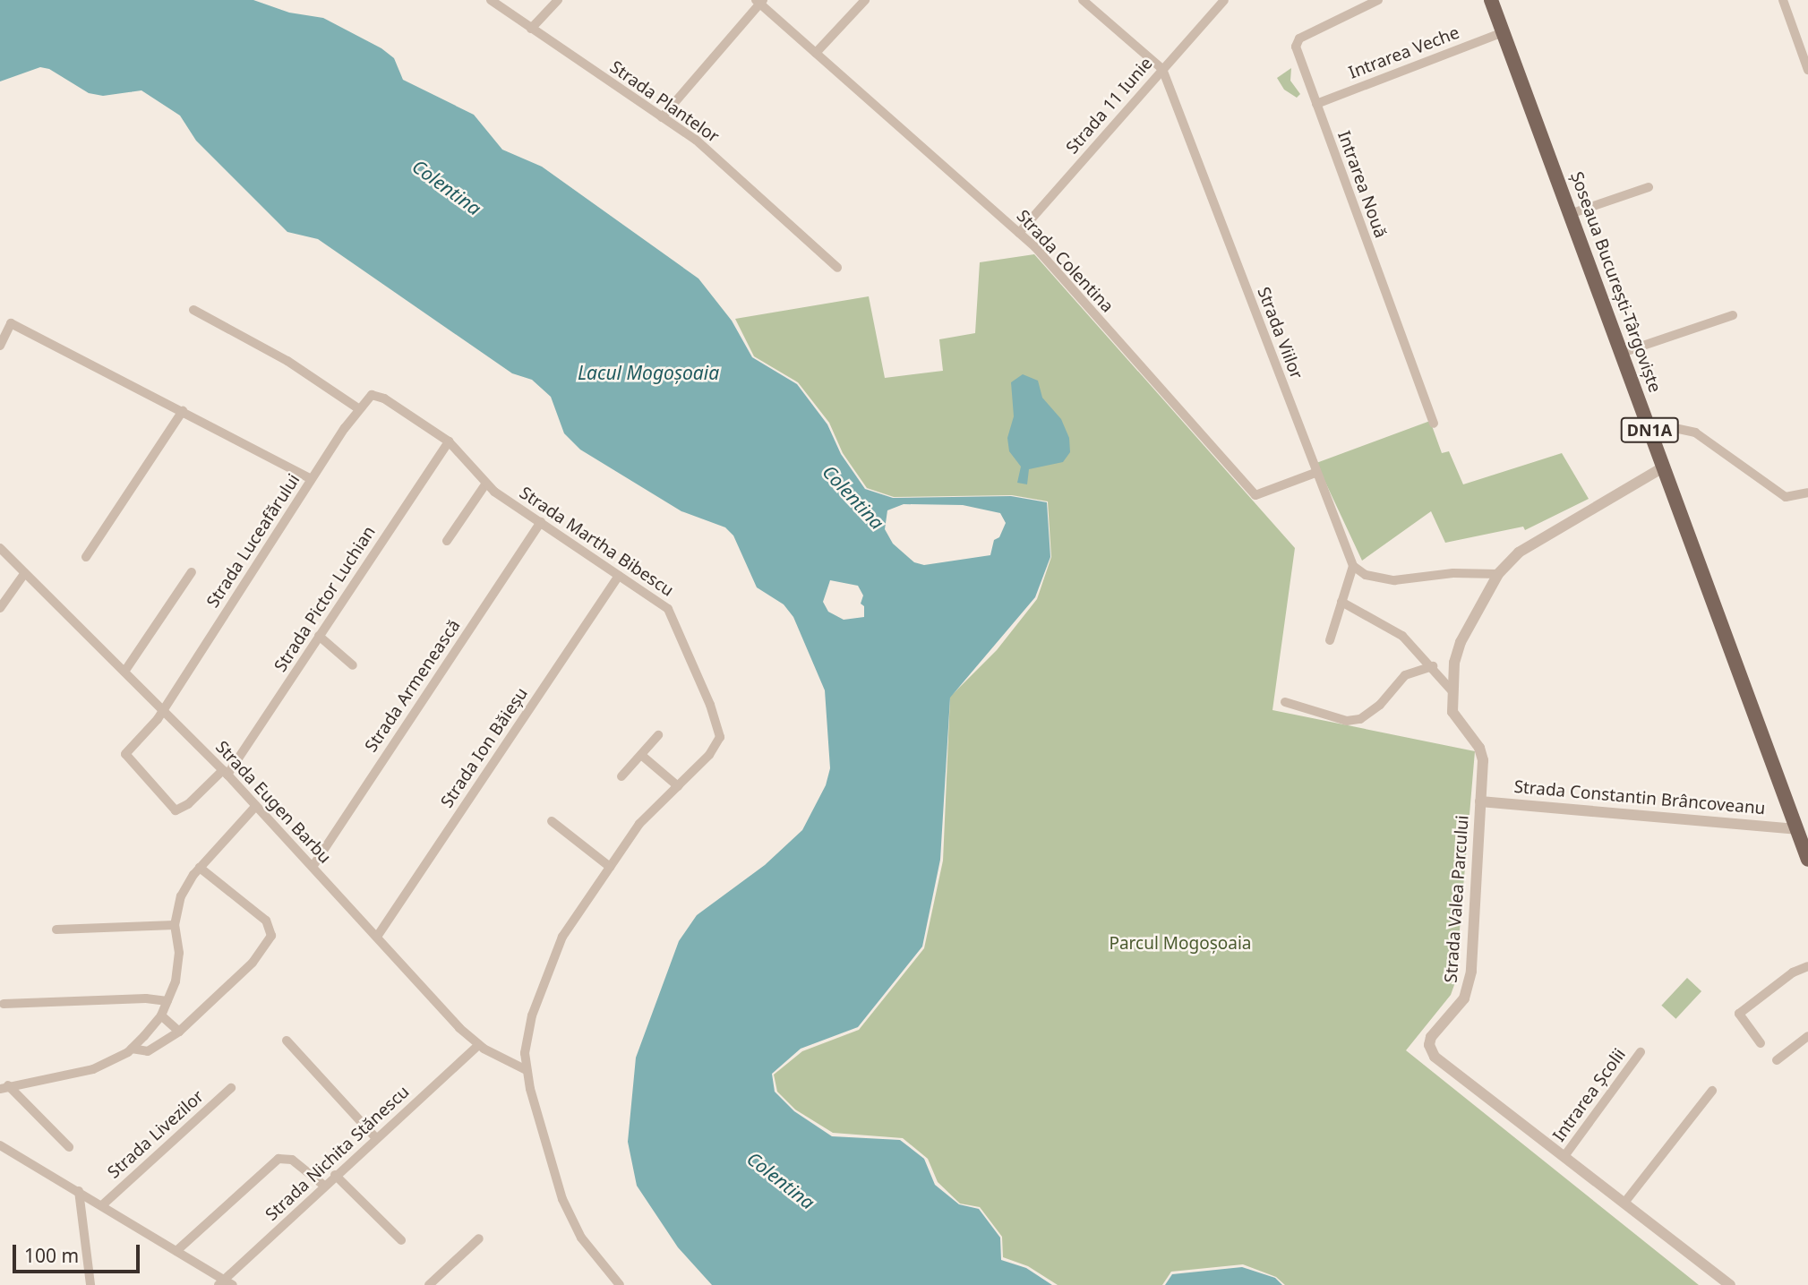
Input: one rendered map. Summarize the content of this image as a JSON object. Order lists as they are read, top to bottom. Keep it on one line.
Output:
{"streets":{"main road":["Șoseaua București-Târgoviște","DN1A"],"street":["Intrarea Veche","Strada Plantelor","Strada 11 Iunie","Intrarea Nouă","Strada Colentina","Strada Viilor","Strada Luceafărului","Strada Martha Bibescu","Strada Pictor Luchian","Strada Armenească","Strada Ion Băieșu","Strada Constantin Brâncoveanu","Strada Eugen Barbu","Strada Valea Parcului","Intrarea Școlii","Strada Livezilor","Strada Nichita Stănescu"]},"crossings":[["Intrarea Veche","Intrarea Nouă"],["Intrarea Veche","Șoseaua București-Târgoviște"],["Strada 11 Iunie","Strada Colentina"],["Strada 11 Iunie","Strada Viilor"],["Strada Colentina","Strada Viilor"],["Șoseaua București-Târgoviște","Strada Constantin Brâncoveanu"],["Șoseaua București-Târgoviște","Strada Valea Parcului"],["Strada Luceafărului","Strada Martha Bibescu"],["Strada Luceafărului","Strada Pictor Luchian"],["Strada Luceafărului","Strada Eugen Barbu"],["Strada Martha Bibescu","Strada Pictor Luchian"],["Strada Martha Bibescu","Strada Armenească"],["Strada Martha Bibescu","Strada Ion Băieșu"],["Strada Martha Bibescu","Strada Eugen Barbu"],["Strada Pictor Luchian","Strada Eugen Barbu"],["Strada Armenească","Strada Eugen Barbu"],["Strada Ion Băieșu","Strada Eugen Barbu"],["Strada Constantin Brâncoveanu","Strada Valea Parcului"],["Strada Eugen Barbu","Strada Nichita Stănescu"],["Strada Valea Parcului","Intrarea Școlii"]],"water":["Colentina","Lacul Mogoșoaia"],"parks":["Parcul Mogoșoaia"],"scale_bar":"100 m"}
